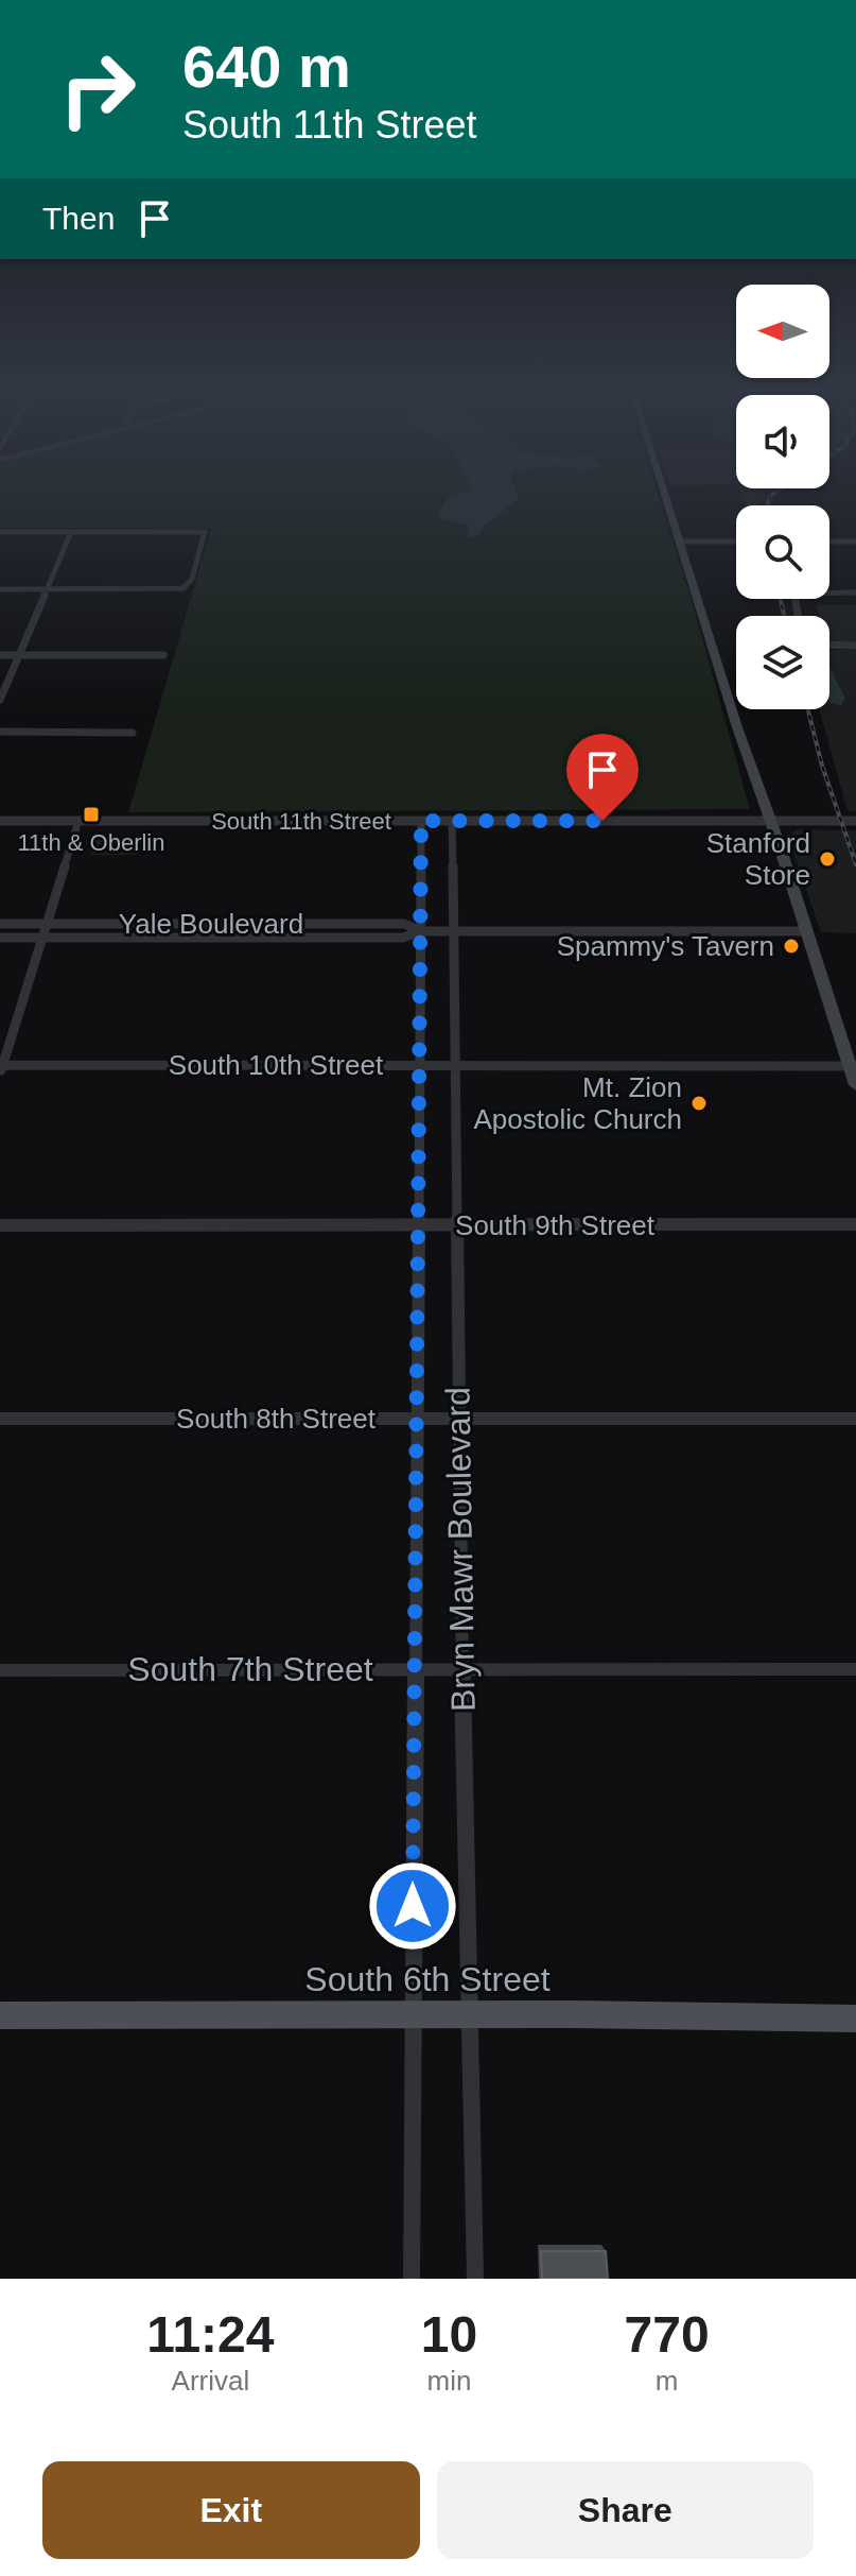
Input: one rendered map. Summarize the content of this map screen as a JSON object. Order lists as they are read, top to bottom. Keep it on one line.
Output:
{"streets":{"main road":["South 6th Street"],"street":["South 11th Street","Yale Boulevard","South 10th Street","South 9th Street","South 8th Street","Bryn Mawr Boulevard","South 7th Street"]},"crossings":[["South 11th Street","Bryn Mawr Boulevard"],["Yale Boulevard","Bryn Mawr Boulevard"],["South 10th Street","Bryn Mawr Boulevard"],["South 9th Street","Bryn Mawr Boulevard"],["South 8th Street","Bryn Mawr Boulevard"],["Bryn Mawr Boulevard","South 7th Street"],["Bryn Mawr Boulevard","South 6th Street"]],"places":{"transit":["11th & Oberlin"],"other":["Stanford Store","Spammy's Tavern","Mt. Zion Apostolic Church"]},"north":"left","page":{"turn":["640 m","South 11th Street"],"then":"Then","eta":["11:24","Arrival","10","min","770","m"],"buttons":["Exit","Share"]}}
